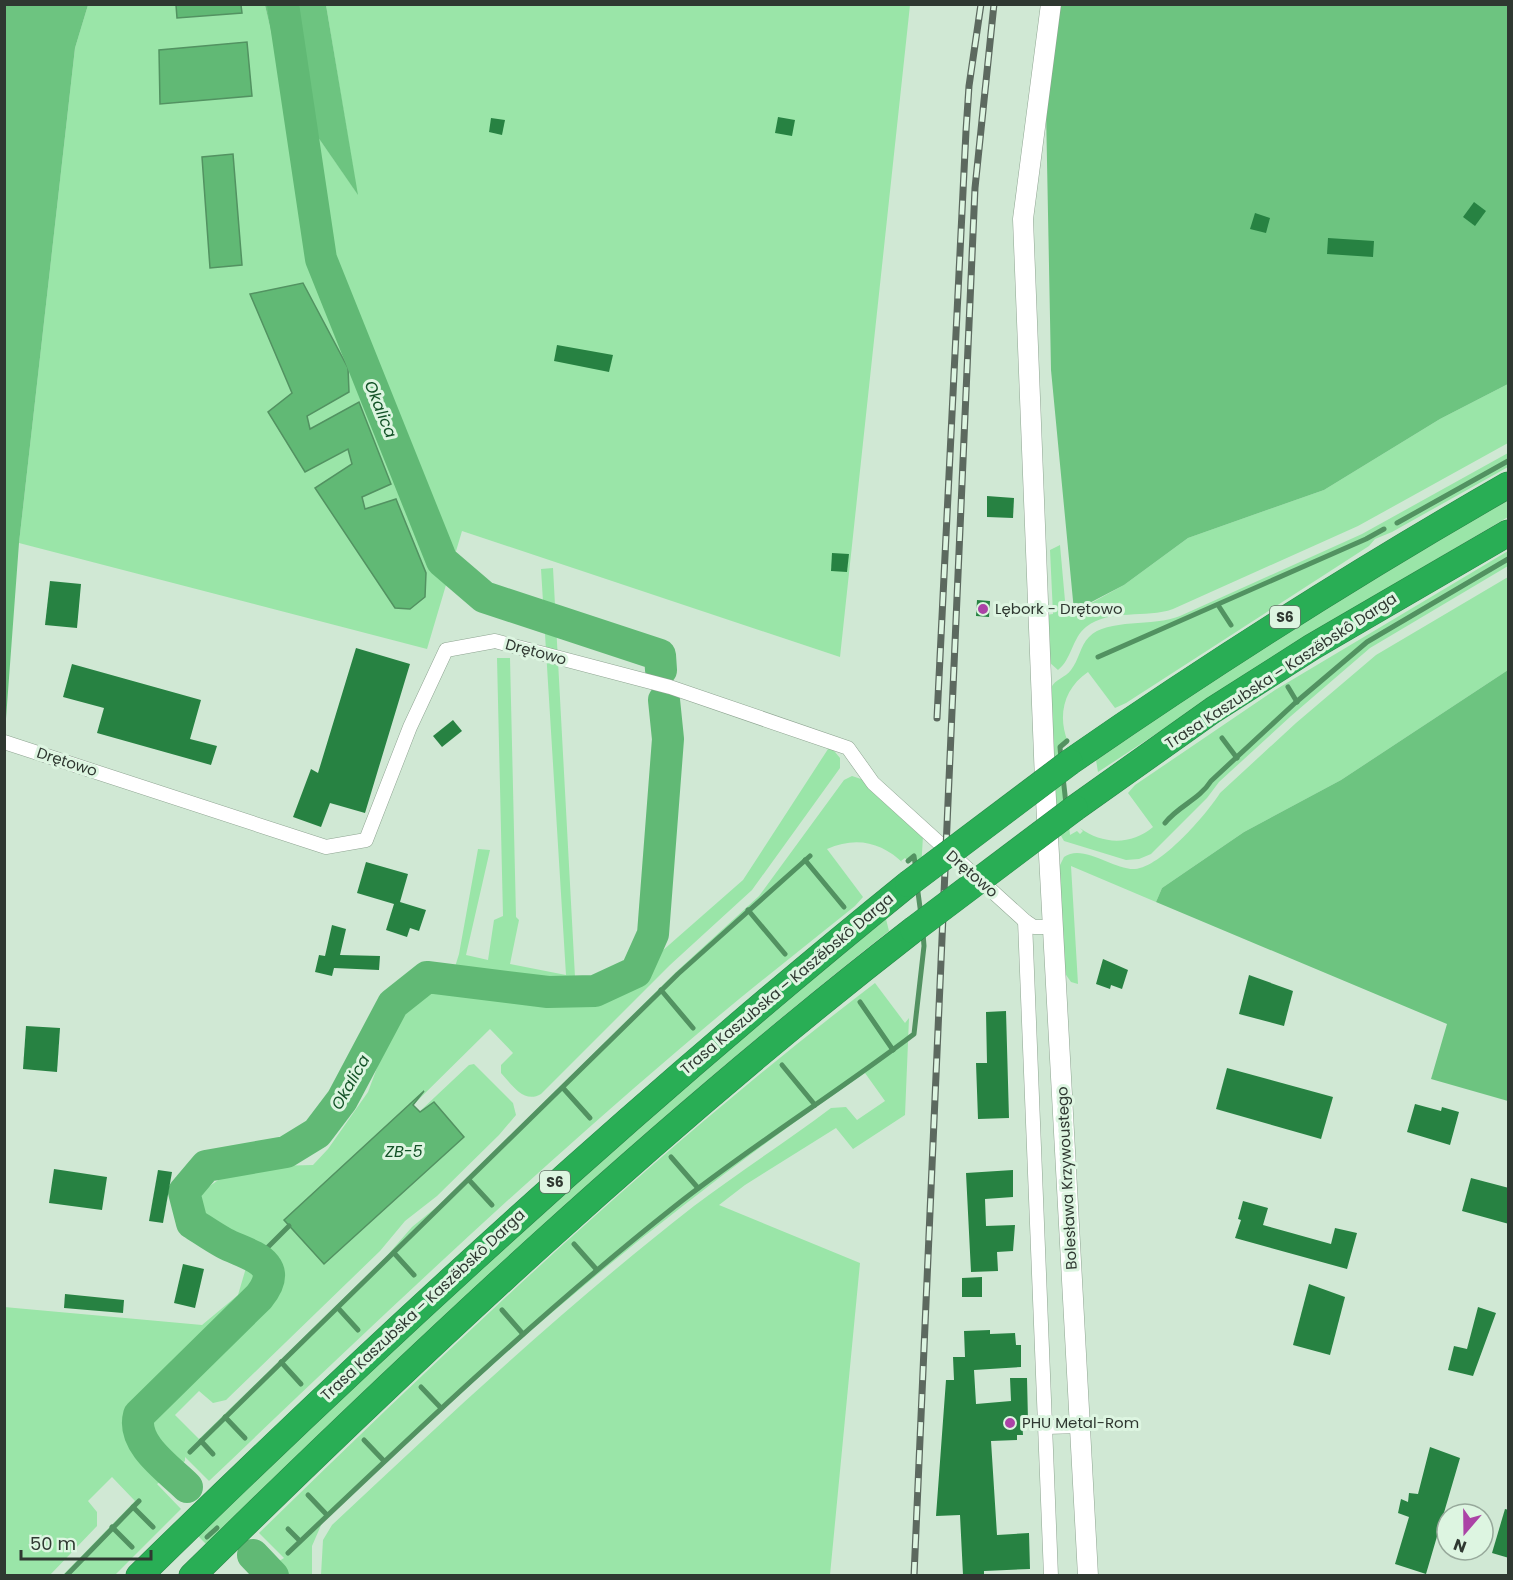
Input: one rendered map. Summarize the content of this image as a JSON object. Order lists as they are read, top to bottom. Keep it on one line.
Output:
{"streets":{"highway":["S6","Trasa Kaszubska – Kaszëbskô Darga"],"main road":["Bolesława Krzywoustego"],"street":["Drętowo"]},"water":["Okalica","ZB-5"],"places":["Lębork - Drętowo","PHU Metal-Rom"],"scale_bar":"50 m","north":"bottom"}
